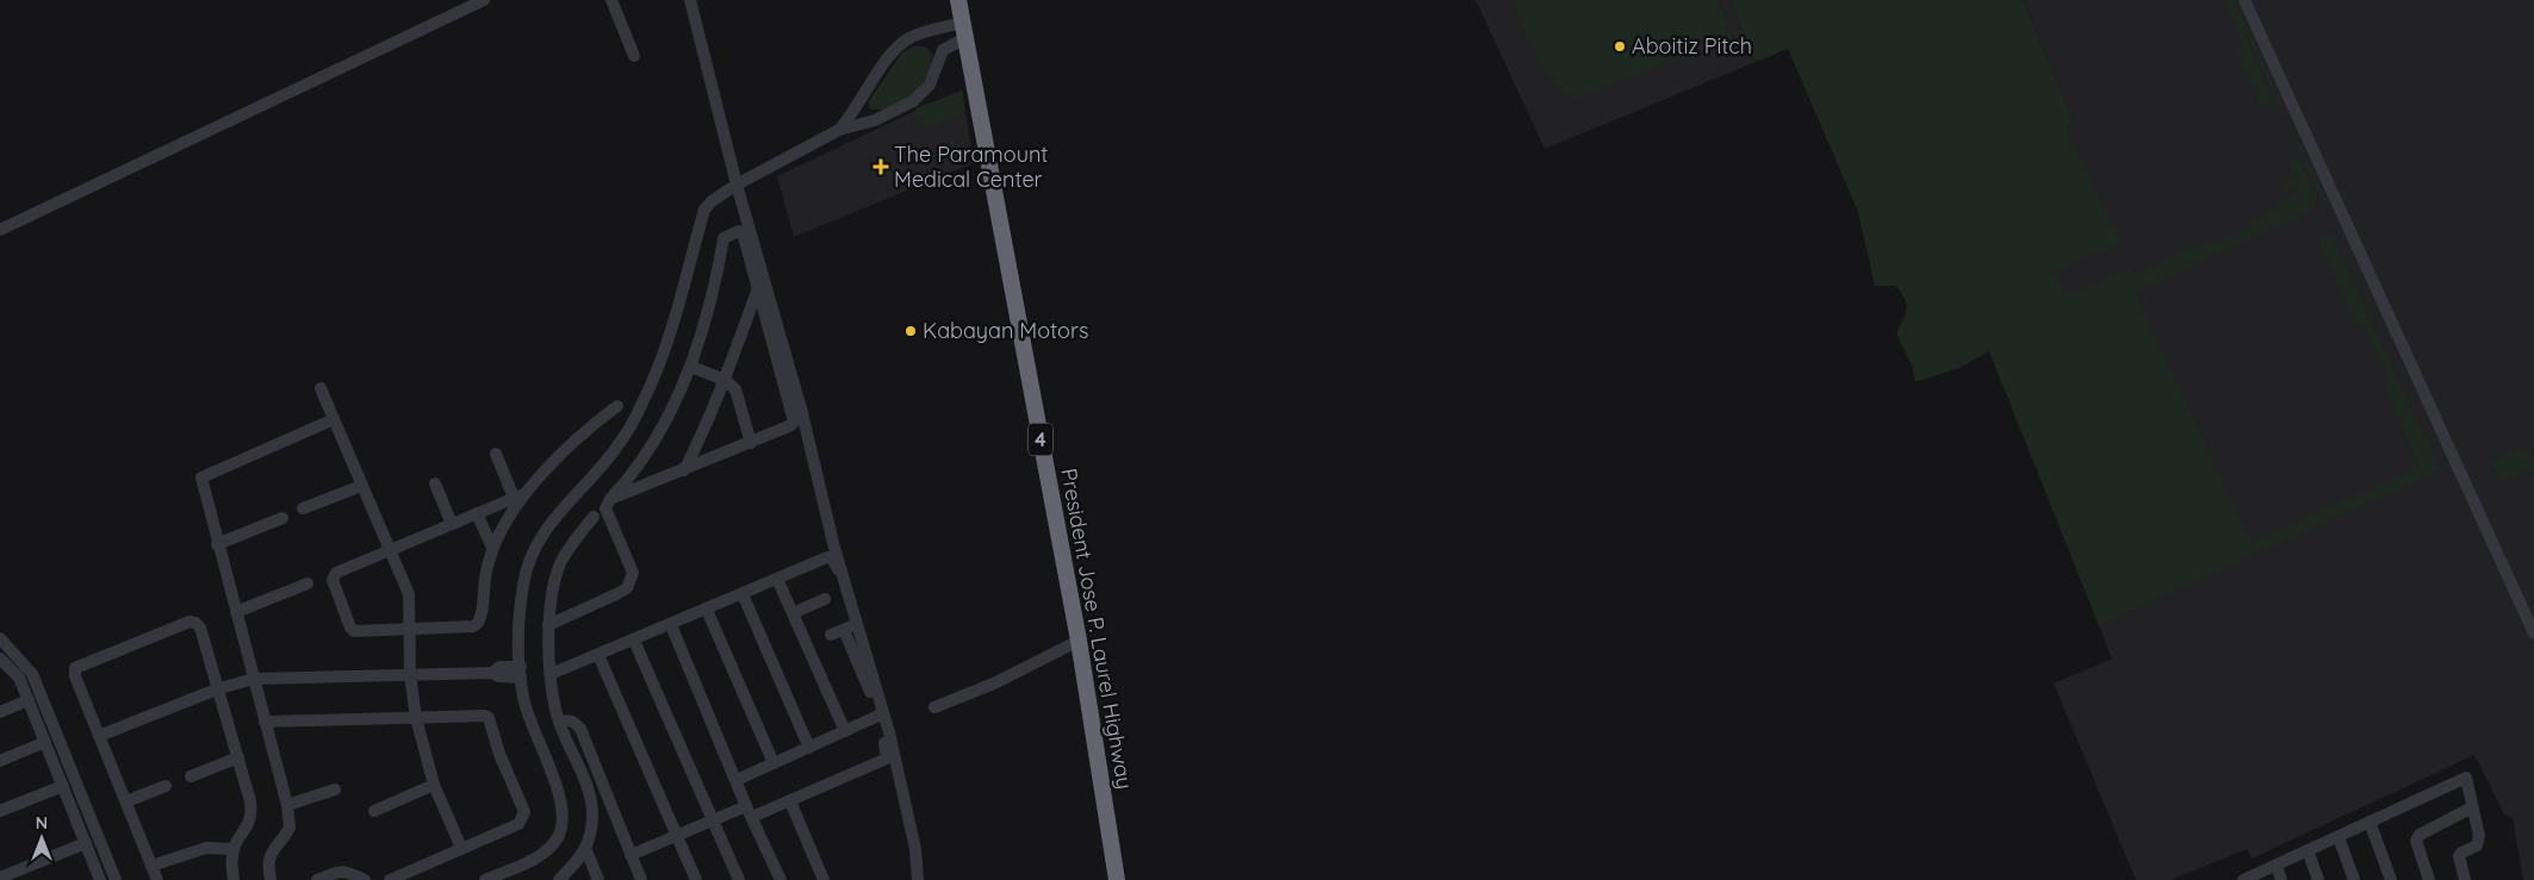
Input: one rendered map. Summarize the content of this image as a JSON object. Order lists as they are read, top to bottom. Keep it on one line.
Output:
{"streets":{"highway":["4","President Jose P. Laurel Highway"]},"places":{"other":["Aboitiz Pitch","Kabayan Motors"],"health":["The Paramount Medical Center"]},"north":"top"}
